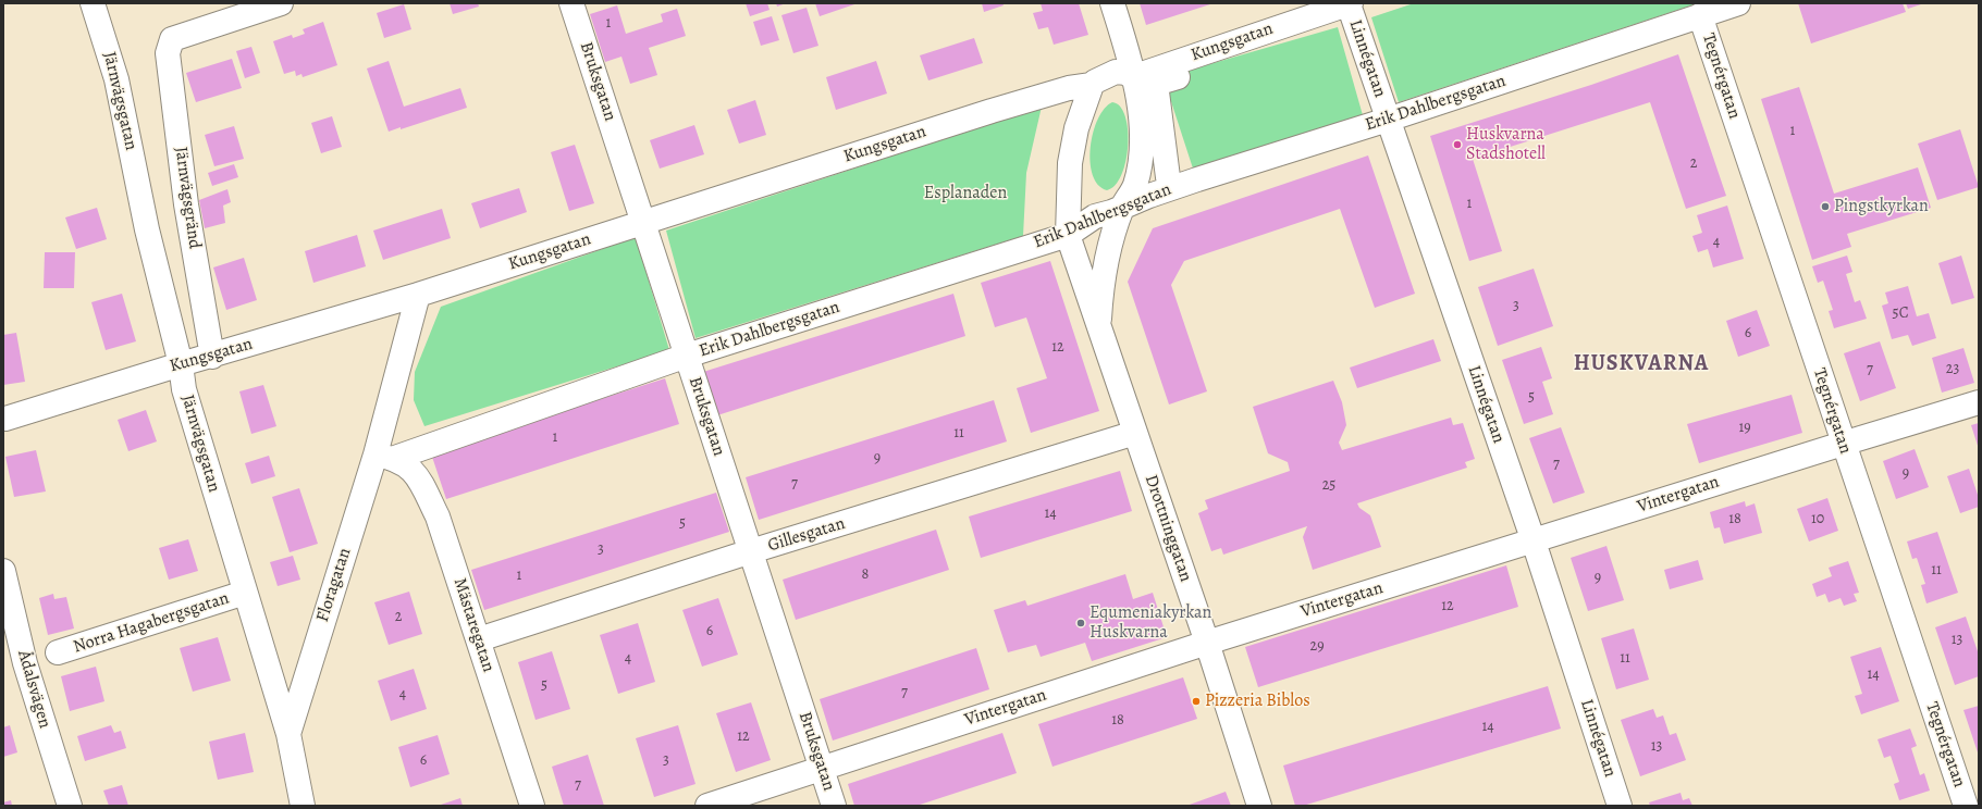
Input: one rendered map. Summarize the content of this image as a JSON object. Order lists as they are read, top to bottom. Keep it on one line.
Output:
{"streets":{"street":["Kungsgatan","Linnégatan","Tegnérgatan","Bruksgatan","Järnvägsgatan","Erik Dahlbergsgatan","Järnvägsgränd","Vintergatan","Drottninggatan","Gillesgatan","Floragatan","Norra Hagabergsgatan","Mästaregatan","Ådalsvägen"]},"crossings":[["Kungsgatan","Linnégatan"],["Kungsgatan","Bruksgatan"],["Kungsgatan","Järnvägsgatan"],["Kungsgatan","Järnvägsgränd"],["Kungsgatan","Drottninggatan"],["Linnégatan","Erik Dahlbergsgatan"],["Linnégatan","Vintergatan"],["Tegnérgatan","Erik Dahlbergsgatan"],["Tegnérgatan","Vintergatan"],["Bruksgatan","Erik Dahlbergsgatan"],["Bruksgatan","Vintergatan"],["Bruksgatan","Gillesgatan"],["Järnvägsgatan","Floragatan"],["Järnvägsgatan","Norra Hagabergsgatan"],["Erik Dahlbergsgatan","Drottninggatan"],["Erik Dahlbergsgatan","Floragatan"],["Erik Dahlbergsgatan","Mästaregatan"],["Vintergatan","Drottninggatan"],["Drottninggatan","Gillesgatan"],["Gillesgatan","Mästaregatan"],["Floragatan","Mästaregatan"]],"districts":["HUSKVARNA"],"parks":["Esplanaden"],"places":["Huskvarna Stadshotell","Pingstkyrkan","Equmeniakyrkan Huskvarna","Pizzeria Biblos"],"house_numbers":["1","1","2","1","4","3","5C","6","12","23","7","5","19","11","1","9","7","9","7","25","14","18","10","5","3","11","8","1","9","12","2","6","13","29","4","11","14","5","7","4","18","14","12","13","6","3","7"]}
